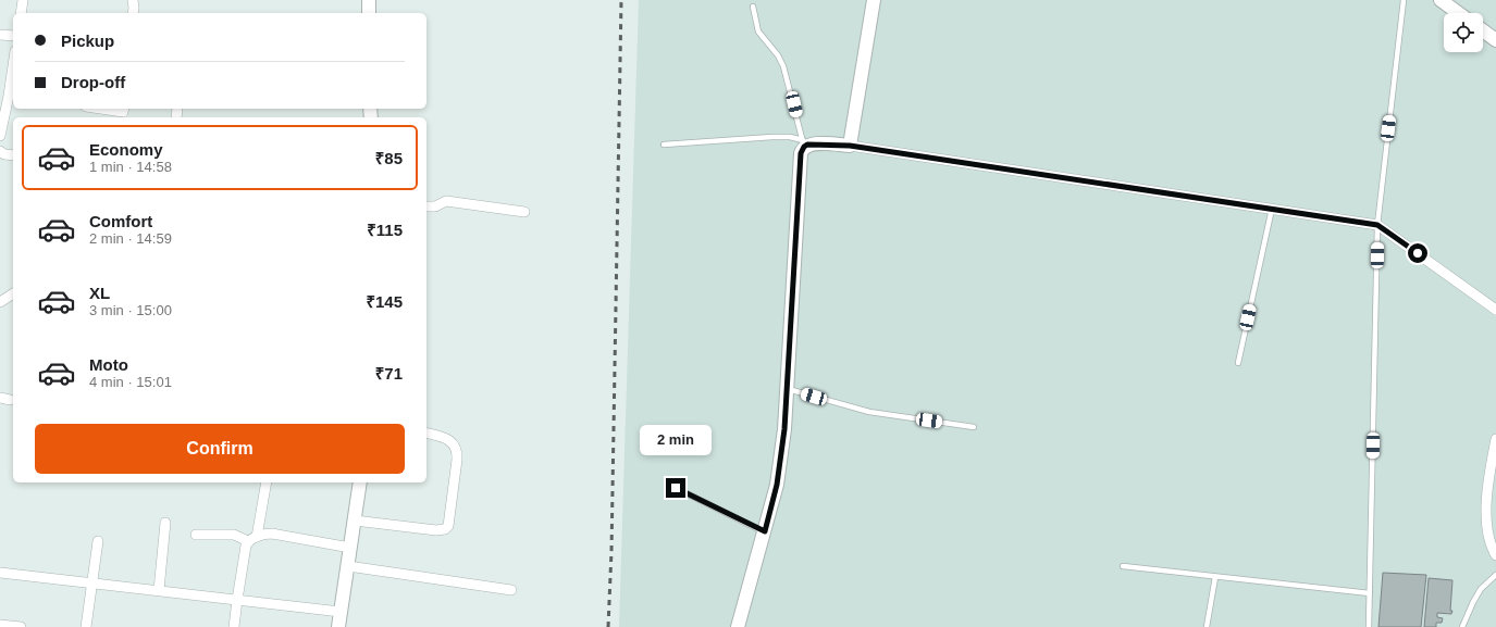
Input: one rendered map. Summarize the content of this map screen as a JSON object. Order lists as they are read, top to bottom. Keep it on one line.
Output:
{"page":{"banner":["Pickup","Drop-off"],"list":[{"name":"Economy","note":"1 min · 14:58","value":"₹85"},{"name":"Comfort","note":"2 min · 14:59","value":"₹115"},{"name":"XL","note":"3 min · 15:00","value":"₹145"},{"name":"Moto","note":"4 min · 15:01","value":"₹71"}],"buttons":"Confirm","bubble":"2 min"}}
